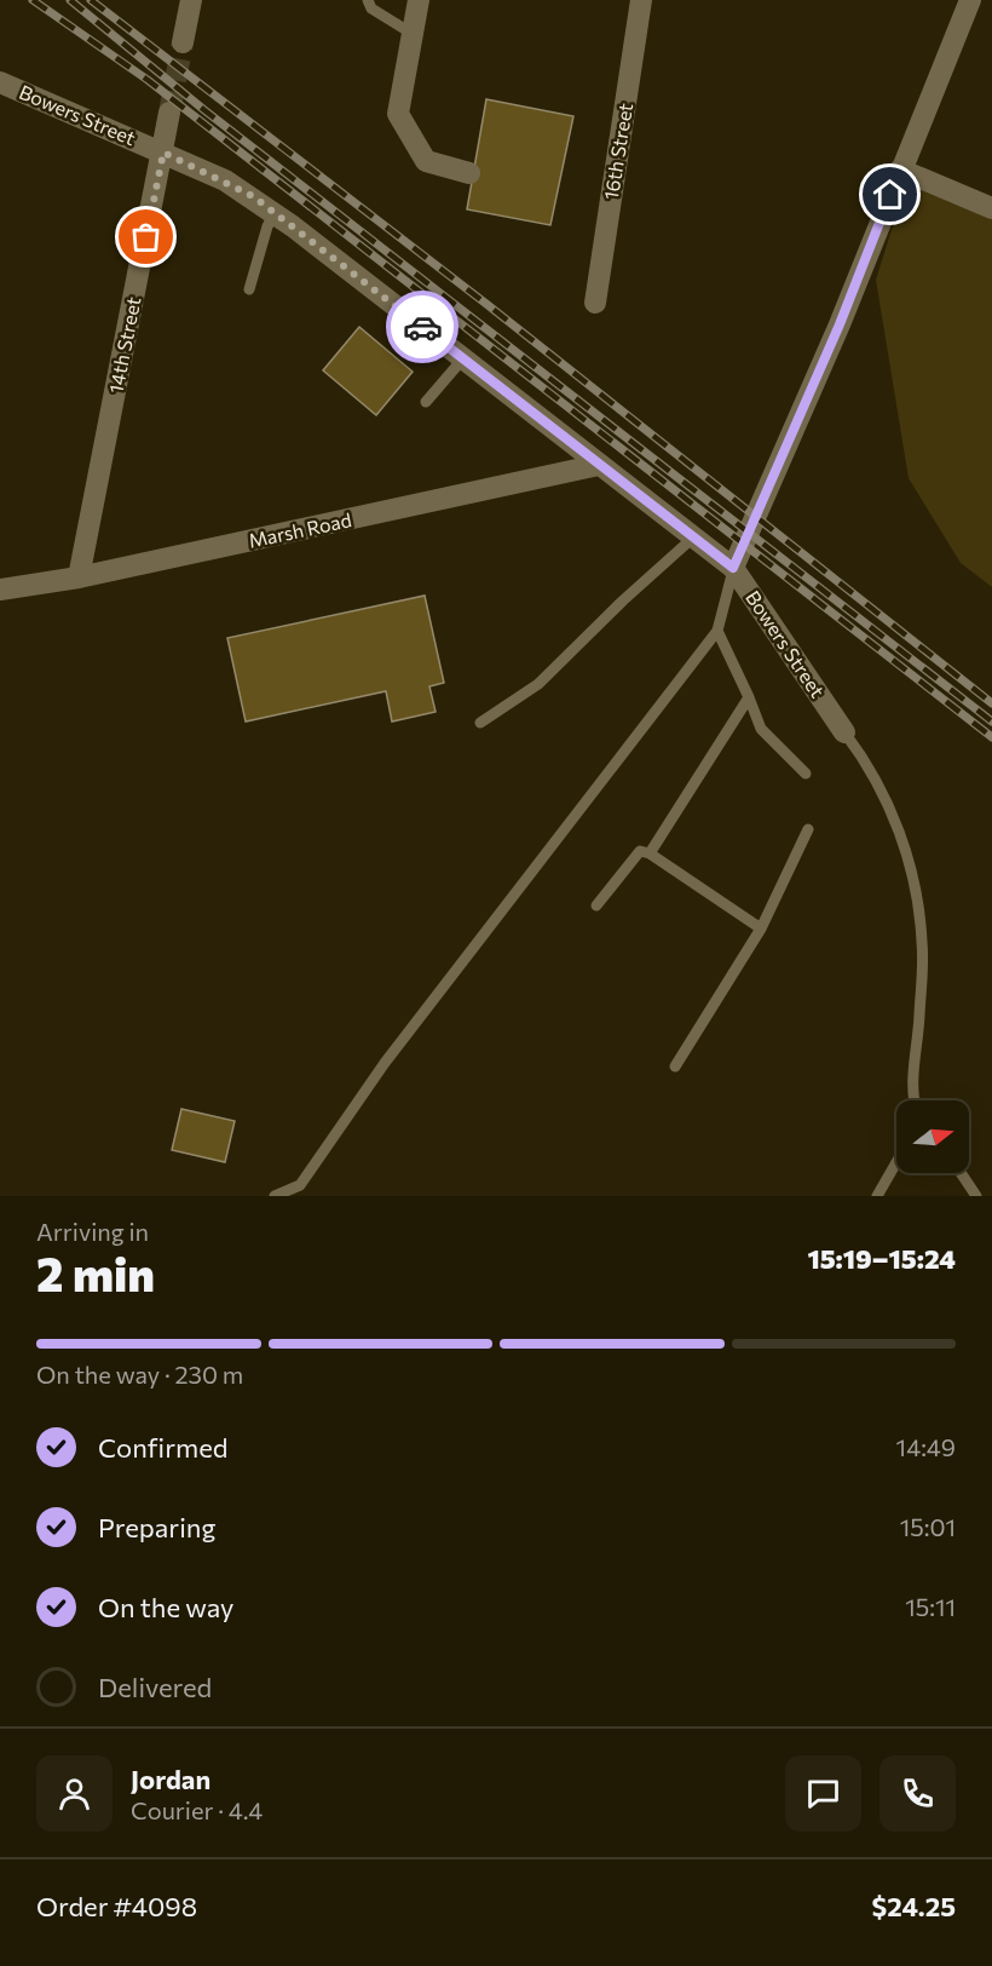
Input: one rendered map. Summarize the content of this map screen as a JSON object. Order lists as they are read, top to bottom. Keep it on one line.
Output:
{"streets":{"street":["Bowers Street","16th Street","14th Street","Marsh Road"]},"crossings":[["Bowers Street","14th Street"],["Bowers Street","Marsh Road"],["14th Street","Marsh Road"]],"north":"right","page":{"heading":["2 min","Arriving in","15:19–15:24"],"panel":["Jordan","Courier · 4.4","Order #4098","$24.25"],"bar":"On the way · 230 m","list":[["Confirmed","14:49"],["Preparing","15:01"],["On the way","15:11"],"Delivered"]}}
